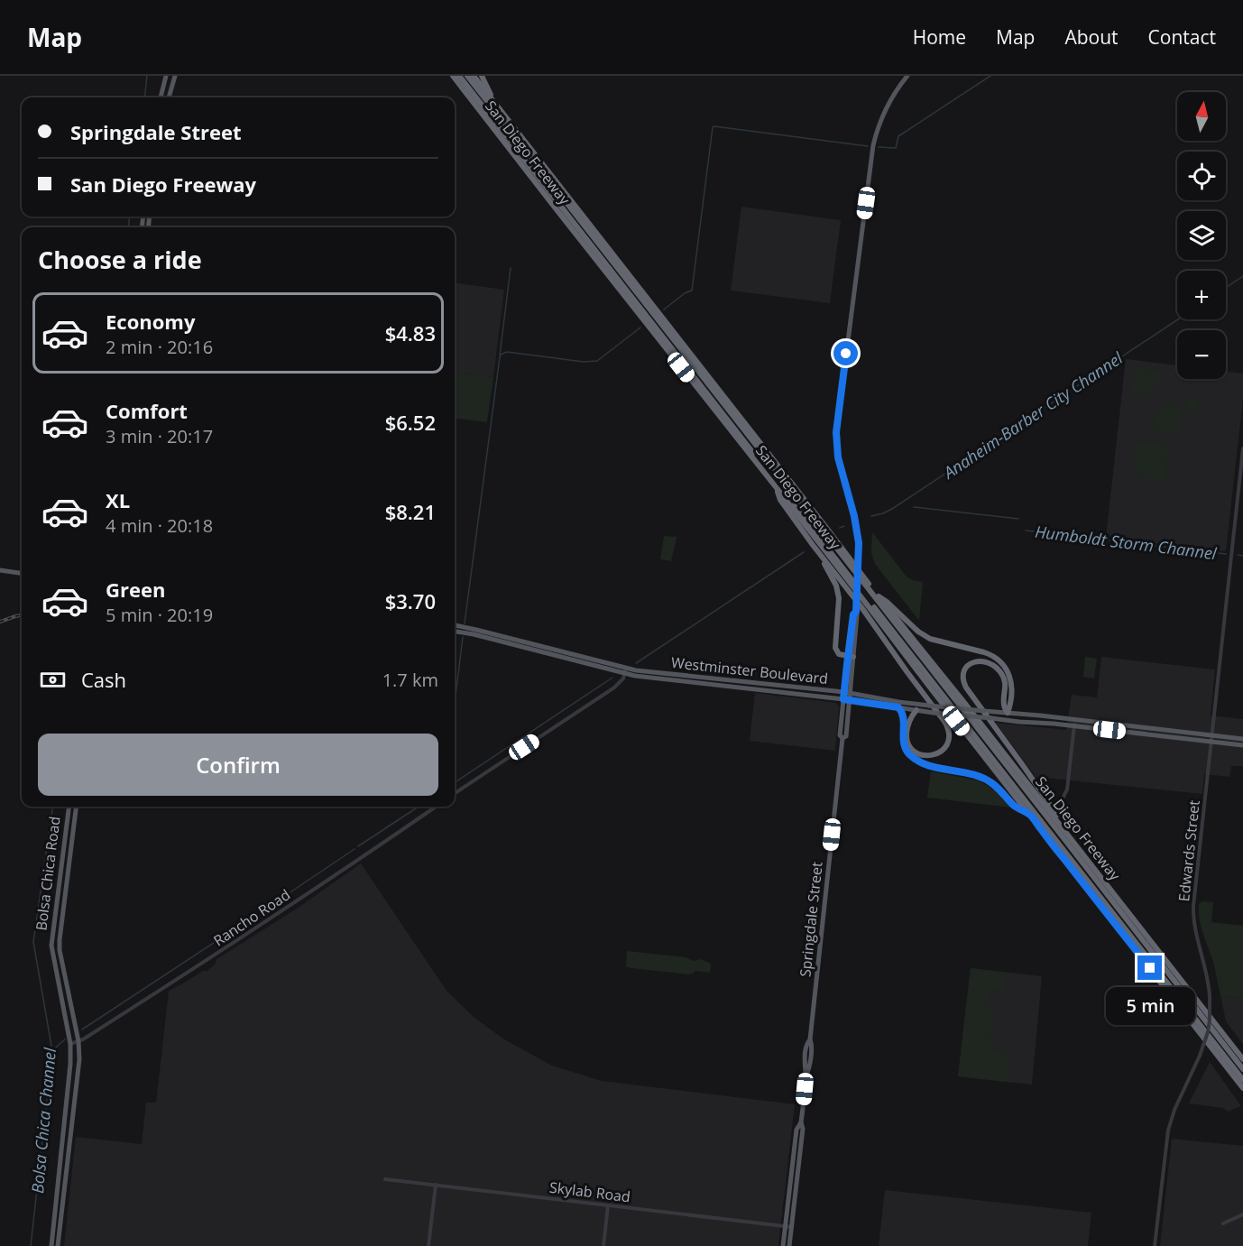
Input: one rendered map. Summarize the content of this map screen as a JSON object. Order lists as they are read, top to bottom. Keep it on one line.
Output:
{"streets":{"highway":["San Diego Freeway"],"main road":["Westminster Boulevard","Bolsa Chica Road","Springdale Street"],"street":["Edwards Street","Rancho Road","Skylab Road"]},"crossings":[["Westminster Boulevard","Edwards Street"],["Westminster Boulevard","Springdale Street"],["Bolsa Chica Road","Rancho Road"],["Springdale Street","Skylab Road"]],"water":["Anaheim-Barber City Channel","Humboldt Storm Channel","Bolsa Chica Channel"],"north":"top","page":{"header":"Map","nav":["Home","Map","About","Contact"],"map_buttons":["+","−"],"banner":["Springdale Street","San Diego Freeway"],"heading":"Choose a ride","list":[{"name":"Economy","note":"2 min · 20:16","value":"$4.83"},{"name":"Comfort","note":"3 min · 20:17","value":"$6.52"},{"name":"XL","note":"4 min · 20:18","value":"$8.21"},{"name":"Green","note":"5 min · 20:19","value":"$3.70"}],"pay":["Cash","1.7 km"],"buttons":"Confirm","bubble":"5 min"}}
